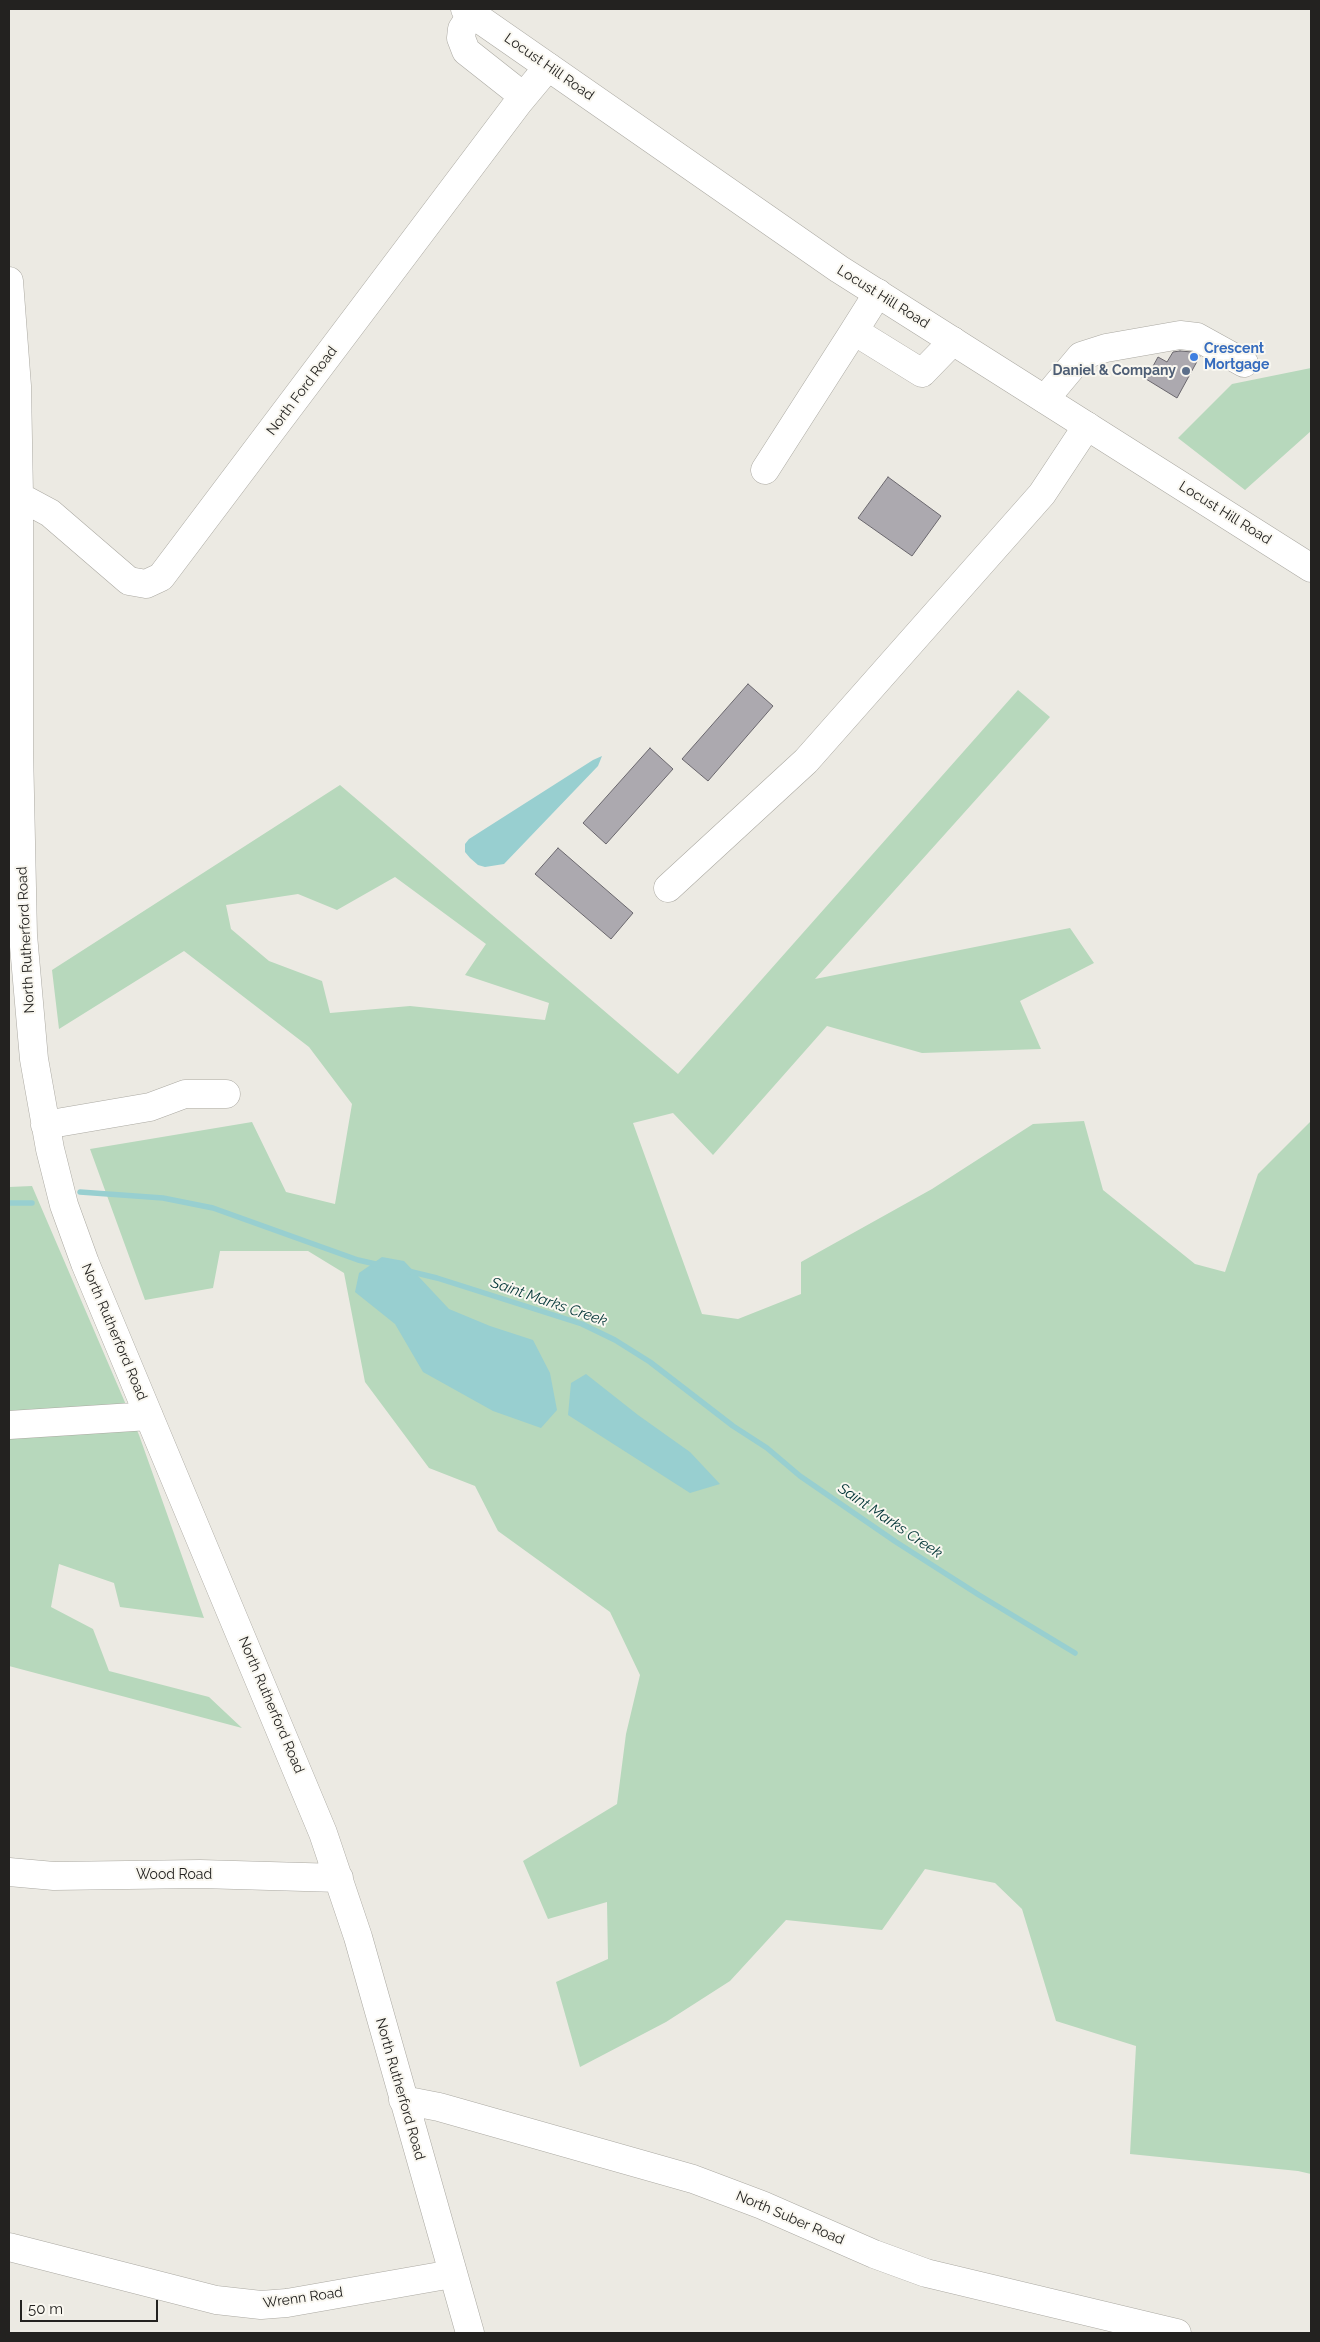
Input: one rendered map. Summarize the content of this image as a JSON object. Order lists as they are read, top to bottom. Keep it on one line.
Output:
{"streets":{"street":["Locust Hill Road","North Ford Road","North Rutherford Road","Wood Road","North Suber Road","Wrenn Road"]},"crossings":[["Locust Hill Road","North Ford Road"],["North Ford Road","North Rutherford Road"],["North Rutherford Road","Wood Road"],["North Rutherford Road","North Suber Road"],["North Rutherford Road","Wrenn Road"]],"water":["Saint Marks Creek"],"places":["Crescent Mortgage","Daniel & Company"],"scale_bar":"50 m"}
